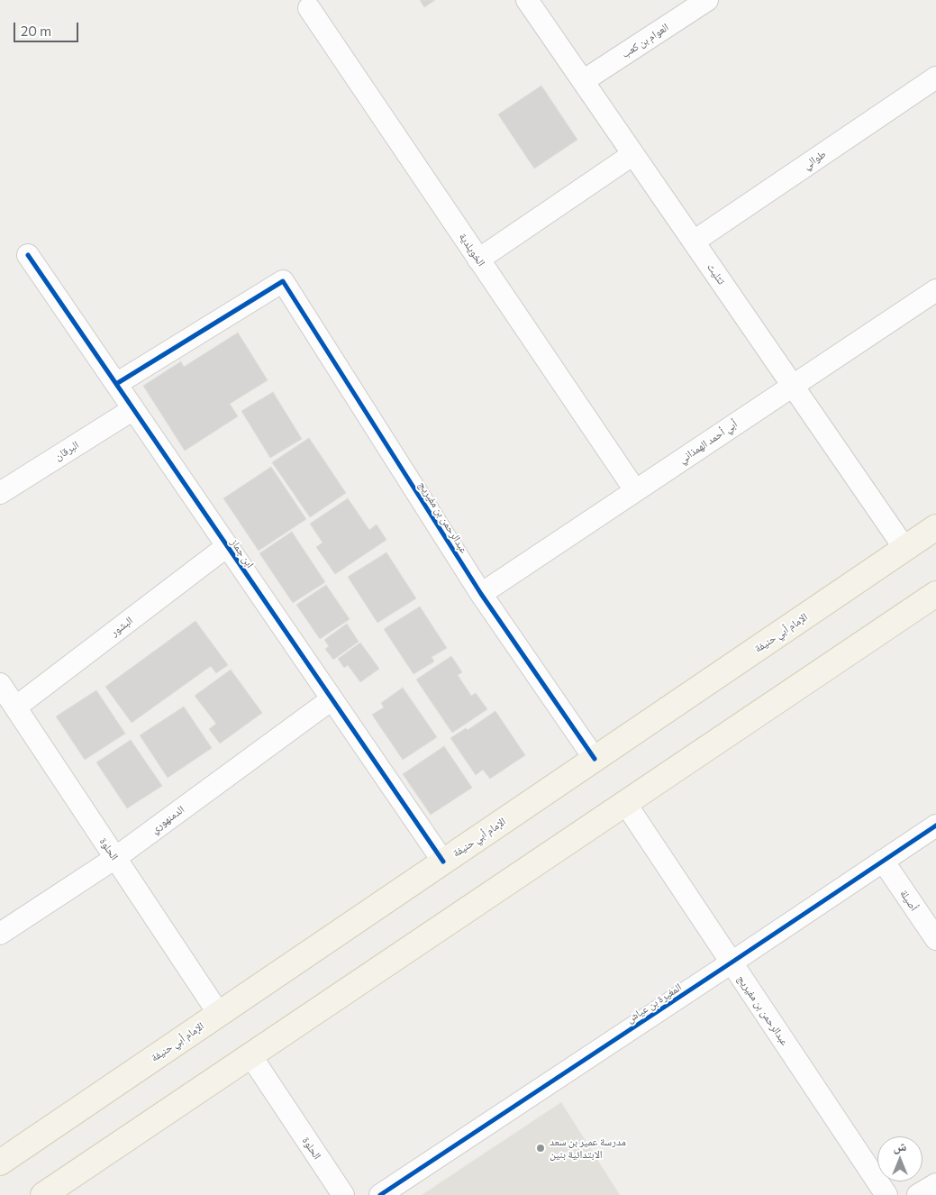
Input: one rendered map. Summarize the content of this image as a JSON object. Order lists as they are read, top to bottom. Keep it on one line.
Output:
{"streets":{"main road":["الإمام أبي حنيفة"],"street":["العوام بن كعب","طوالي","الخويلدية","تثليث","أبي أحمد الهمذاني","البرقان","عبدالرحمن بن مفيريج","ابن جماز","البشور","الدمنهوري","الحلوة","أصيلة","المغيرة بن عياش"]},"crossings":[["العوام بن كعب","تثليث"],["طوالي","تثليث"],["الخويلدية","أبي أحمد الهمذاني"],["تثليث","أبي أحمد الهمذاني"],["تثليث","الإمام أبي حنيفة"],["أبي أحمد الهمذاني","عبدالرحمن بن مفيريج"],["البرقان","ابن جماز"],["عبدالرحمن بن مفيريج","ابن جماز"],["عبدالرحمن بن مفيريج","الإمام أبي حنيفة"],["عبدالرحمن بن مفيريج","المغيرة بن عياش"],["ابن جماز","البشور"],["ابن جماز","الإمام أبي حنيفة"],["ابن جماز","الدمنهوري"],["البشور","الحلوة"],["الإمام أبي حنيفة","الحلوة"],["الدمنهوري","الحلوة"],["أصيلة","المغيرة بن عياش"]],"places":["مدرسة عمير بن سعد الابتدائية بنين"],"scale_bar":"20 m","north":"top"}
